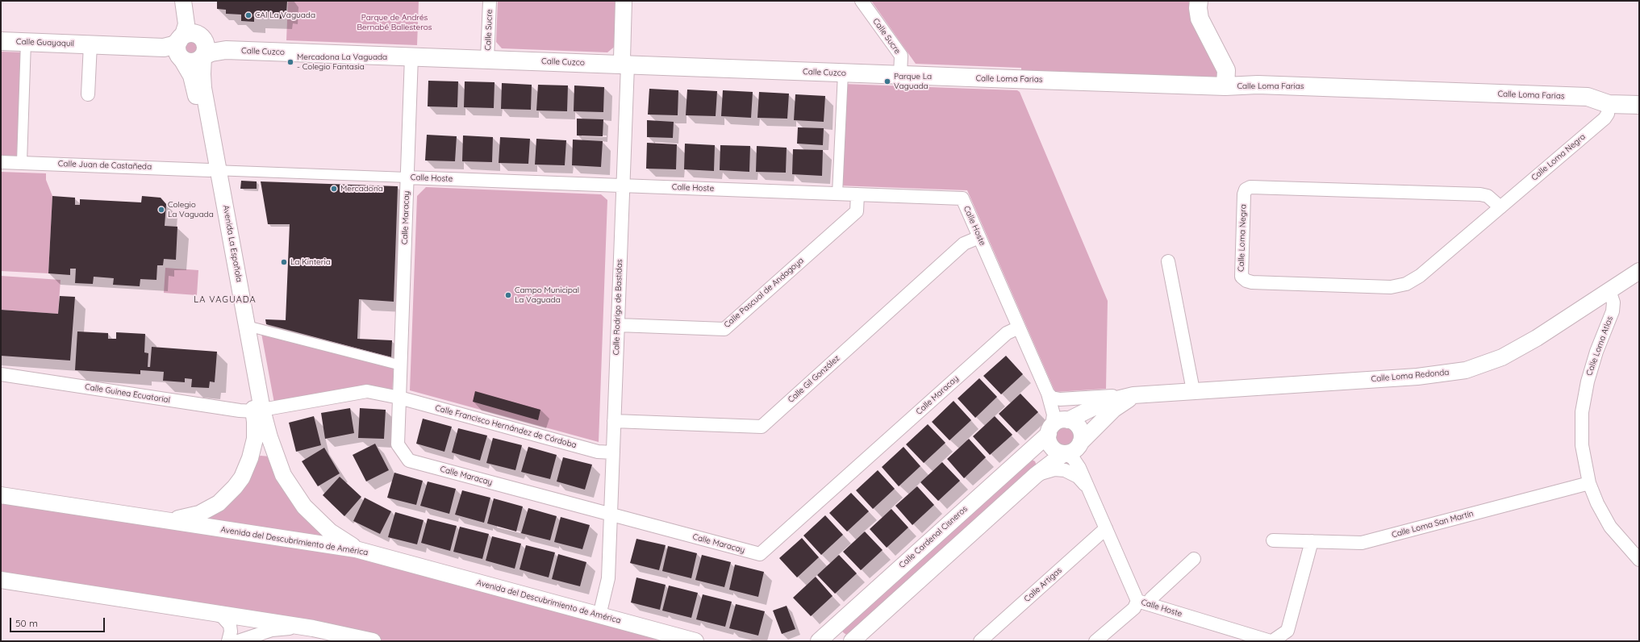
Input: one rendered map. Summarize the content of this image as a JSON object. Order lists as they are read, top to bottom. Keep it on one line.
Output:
{"streets":{"main road":["Calle Guayaquil","Calle Cuzco","Calle Loma Farias"],"street":["Calle Sucre","Calle Loma Negra","Calle Juan de Castañeda","Calle Hoste","Calle Maracay","Avenida La Española","Calle Pascual de Andagoya","Calle Rodrigo de Bastidas","Calle Loma Atlas","Calle Loma Redonda","Calle Gil González","Calle Guinea Ecuatorial","Calle Francisco Hernández de Córdoba","Calle Loma San Martín","Calle Cardenal Cisneros","Avenida del Descubrimiento de América","Calle Artigas"]},"crossings":[["Calle Sucre","Calle Cuzco"],["Calle Sucre","Calle Loma Farias"],["Calle Guayaquil","Calle Cuzco"],["Calle Guayaquil","Avenida La Española"],["Calle Cuzco","Calle Loma Farias"],["Calle Cuzco","Calle Maracay"],["Calle Cuzco","Avenida La Española"],["Calle Cuzco","Calle Rodrigo de Bastidas"],["Calle Loma Farias","Calle Loma Negra"],["Calle Juan de Castañeda","Calle Hoste"],["Calle Juan de Castañeda","Avenida La Española"],["Calle Hoste","Calle Maracay"],["Calle Hoste","Avenida La Española"],["Calle Hoste","Calle Pascual de Andagoya"],["Calle Hoste","Calle Rodrigo de Bastidas"],["Calle Hoste","Calle Gil González"],["Calle Hoste","Calle Loma San Martín"],["Calle Hoste","Calle Cardenal Cisneros"],["Calle Hoste","Calle Artigas"],["Calle Maracay","Calle Rodrigo de Bastidas"],["Calle Maracay","Calle Francisco Hernández de Córdoba"],["Avenida La Española","Calle Guinea Ecuatorial"],["Avenida La Española","Avenida del Descubrimiento de América"],["Calle Pascual de Andagoya","Calle Rodrigo de Bastidas"],["Calle Rodrigo de Bastidas","Calle Gil González"],["Calle Rodrigo de Bastidas","Calle Francisco Hernández de Córdoba"],["Calle Rodrigo de Bastidas","Avenida del Descubrimiento de América"],["Calle Loma Atlas","Calle Loma Redonda"],["Calle Loma Atlas","Calle Loma San Martín"]],"districts":["LA VAGUADA"],"parks":["Parque de Andrés Bernabé Ballesteros"],"places":["CAI La Vaguada","Mercadona La Vaguada - Colegio Fantasia","Parque La Vaguada","Mercadona","Colegio La Vaguada","La Kinteria","Campo Municipal La Vaguada"],"scale_bar":"50 m"}
